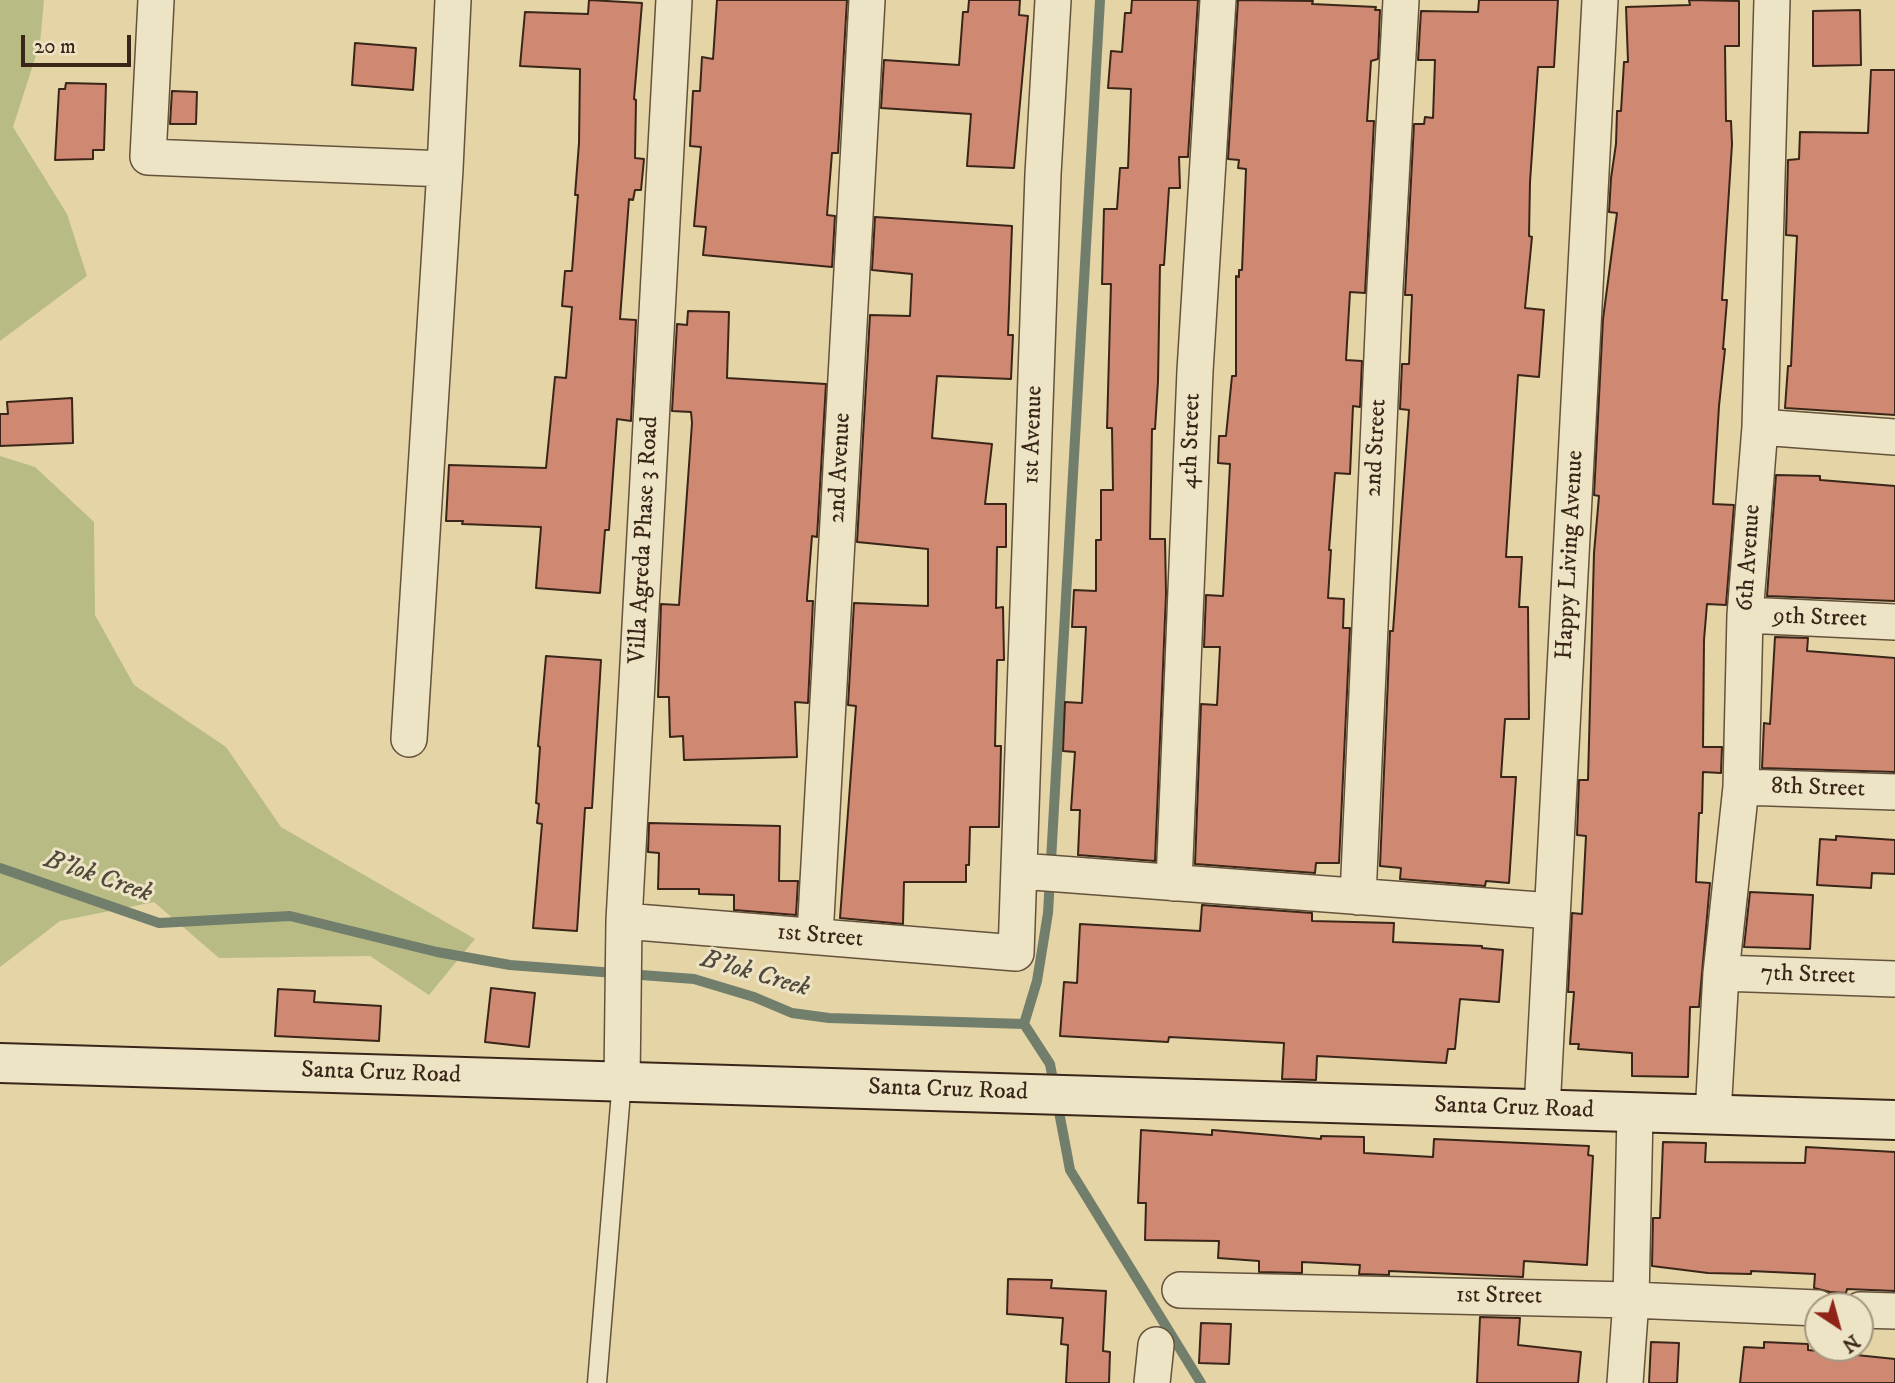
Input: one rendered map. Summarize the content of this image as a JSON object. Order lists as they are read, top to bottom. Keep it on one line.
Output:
{"streets":{"street":["1st Avenue","4th Street","2nd Street","2nd Avenue","Villa Agreda Phase 3 Road","Happy Living Avenue","6th Avenue","9th Street","8th Street","1st Street","7th Street","Santa Cruz Road"]},"crossings":[["1st Avenue","1st Street"],["2nd Avenue","1st Street"],["Villa Agreda Phase 3 Road","1st Street"],["Villa Agreda Phase 3 Road","Santa Cruz Road"],["Happy Living Avenue","Santa Cruz Road"],["6th Avenue","9th Street"],["6th Avenue","8th Street"],["6th Avenue","7th Street"],["6th Avenue","Santa Cruz Road"]],"water":["B'lok Creek"],"scale_bar":"20 m","north":"bottom right"}
